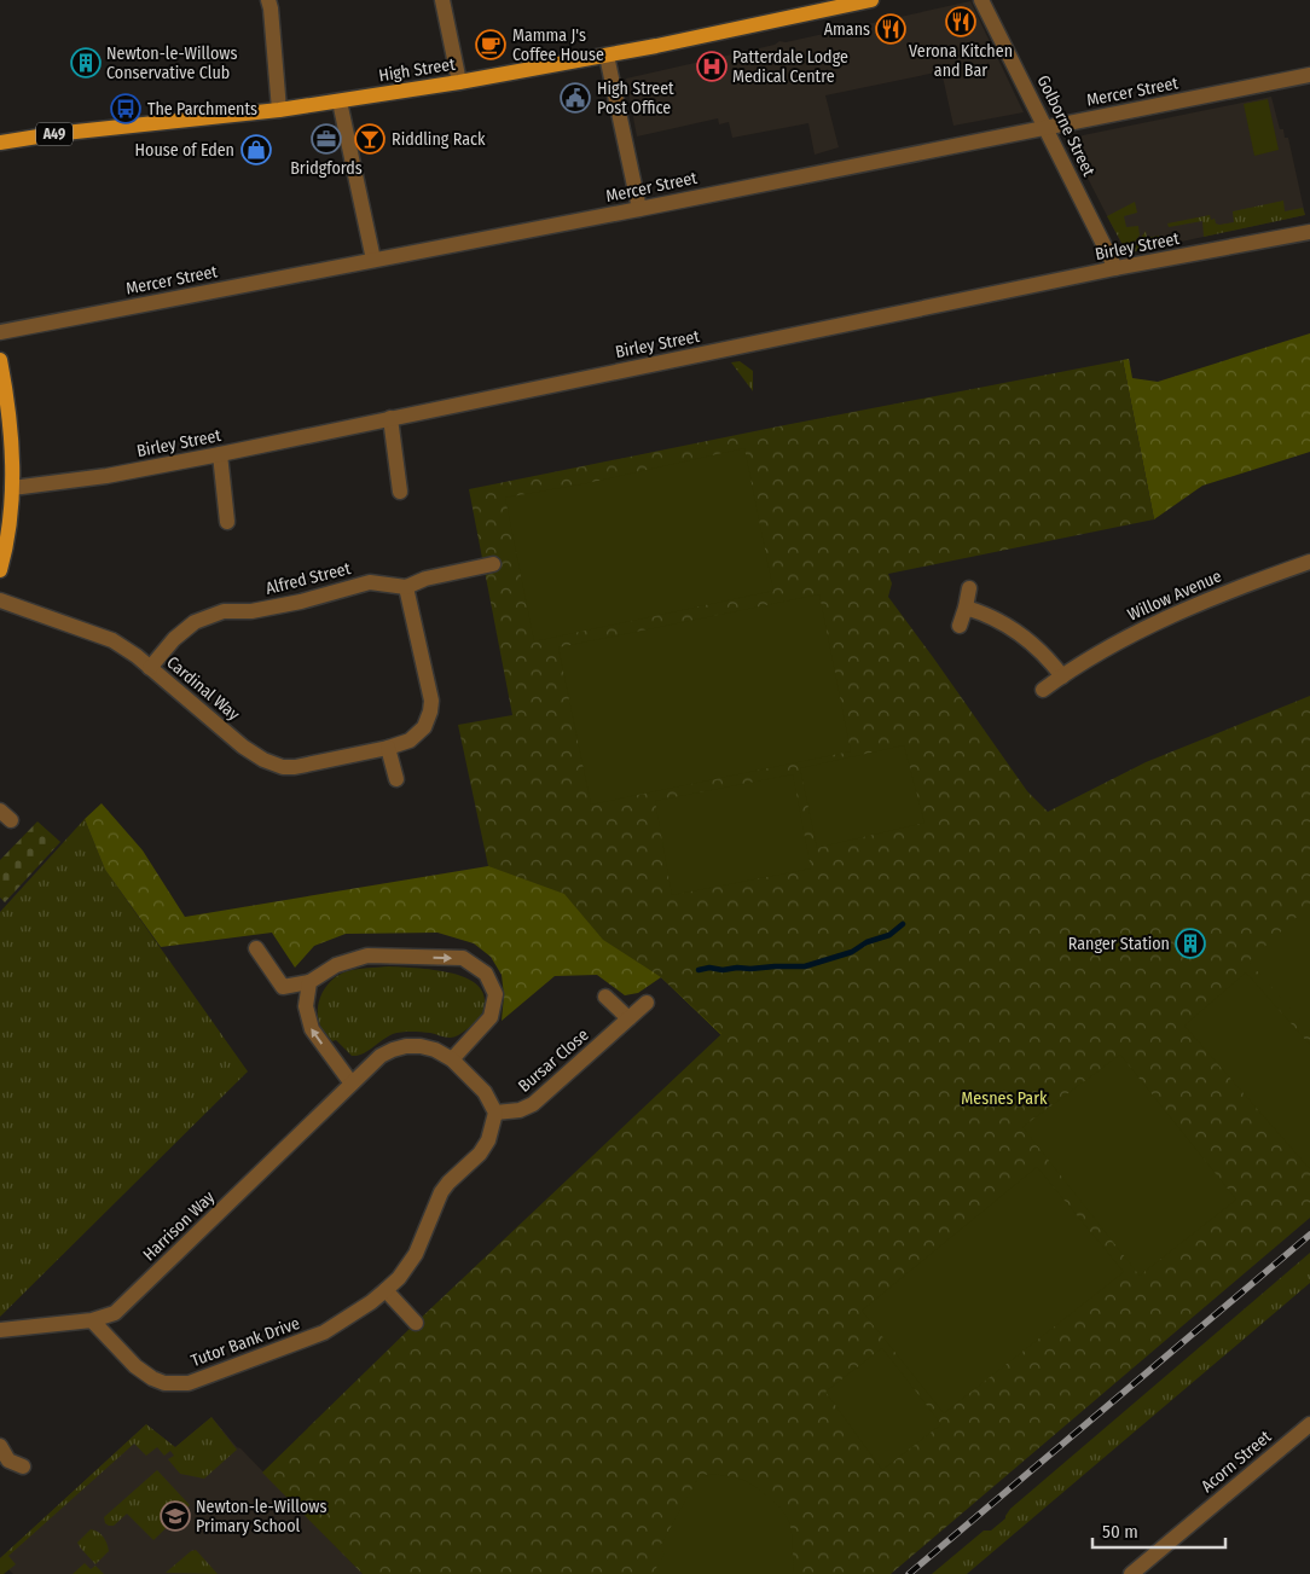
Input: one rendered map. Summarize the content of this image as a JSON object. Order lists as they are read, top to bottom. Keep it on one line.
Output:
{"streets":{"main road":["High Street","A49"],"street":["Mercer Street","Golborne Street","Birley Street","Alfred Street","Willow Avenue","Cardinal Way","Bursar Close","Harrison Way","Tutor Bank Drive","Acorn Street"]},"crossings":[["Mercer Street","Golborne Street"],["Golborne Street","Birley Street"],["Alfred Street","Cardinal Way"],["Bursar Close","Tutor Bank Drive"],["Harrison Way","Tutor Bank Drive"]],"parks":["Mesnes Park"],"places":{"restaurant":["Verona Kitchen and Bar","Amans"],"cafe":["Mamma J's Coffee House"],"building":["Newton-le-Willows Conservative Club","Ranger Station"],"hospital":["Patterdale Lodge Medical Centre"],"public building":["High Street Post Office"],"bus stop":["The Parchments"],"office":["Bridgfords"],"bar":["Riddling Rack"],"shop":["House of Eden"],"school or university":["Newton-le-Willows Primary School"]},"scale_bar":"50 m"}
